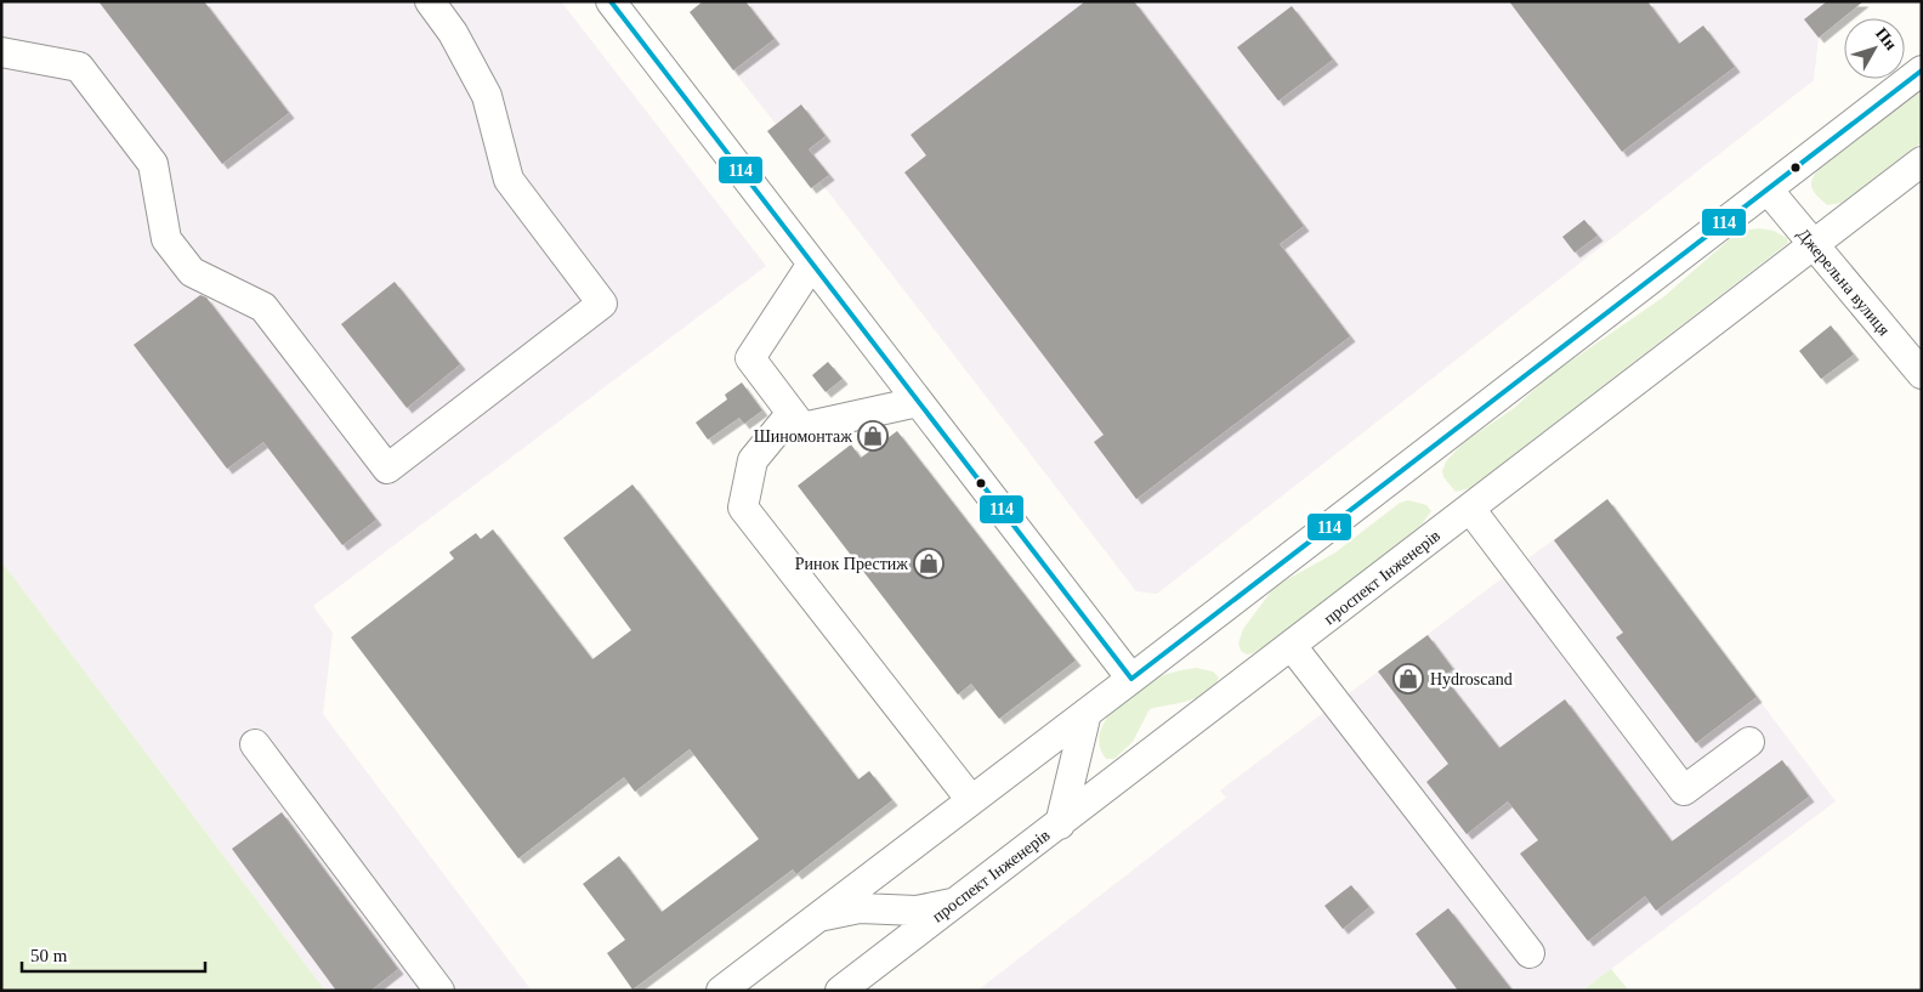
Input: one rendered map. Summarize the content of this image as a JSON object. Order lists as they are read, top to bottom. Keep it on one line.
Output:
{"streets":{"street":["Джерельна вулиця","проспект Інженерів"]},"crossings":[["Джерельна вулиця","проспект Інженерів"]],"places":{"shop":["Шиномонтаж","Ринок Престиж","Hydroscand"]},"lines":["transit line 114"],"scale_bar":"50 m","north":"top right"}
